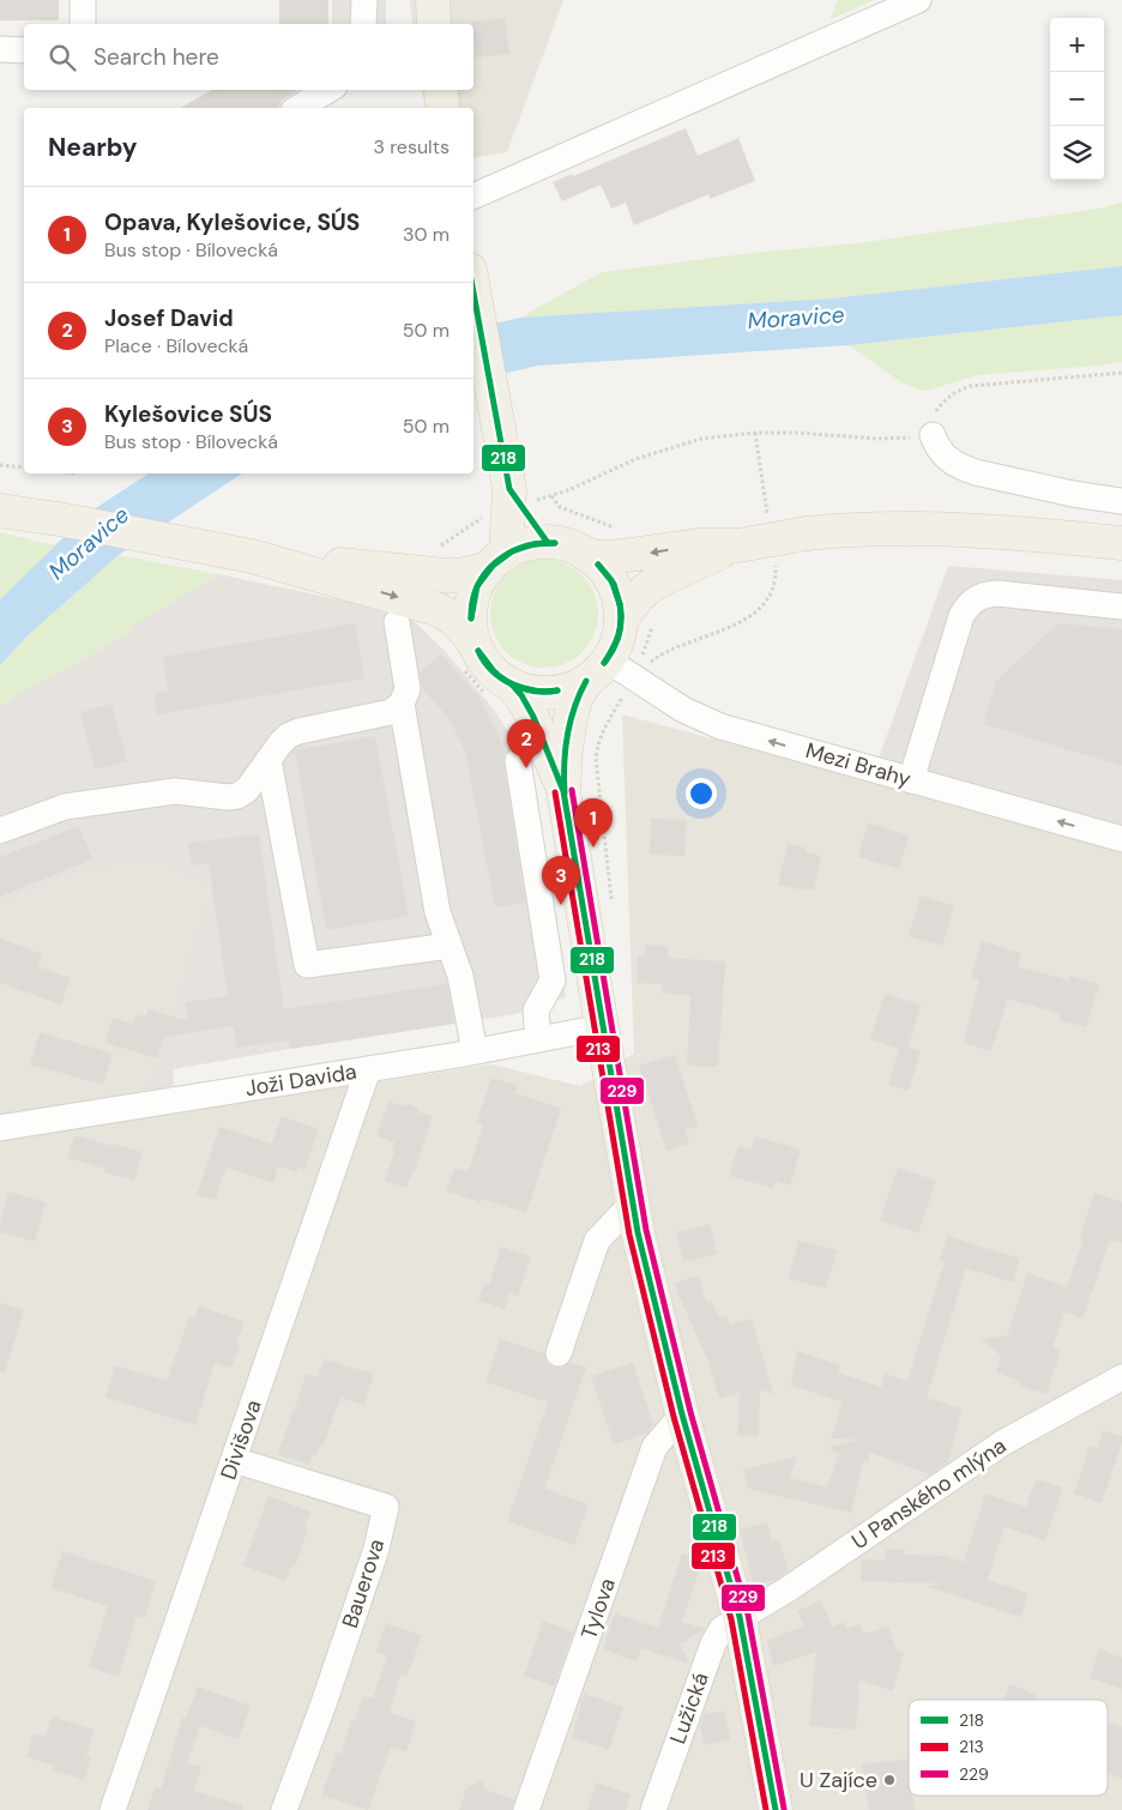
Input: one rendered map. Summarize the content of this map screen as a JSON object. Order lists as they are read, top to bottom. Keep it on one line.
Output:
{"streets":{"street":["Mezi Brahy","Joži Davida","Divišova","U Panského mlýna","Bauerova","Tylova","Lužická"]},"crossings":[["Joži Davida","Divišova"],["Divišova","Bauerova"],["U Panského mlýna","Lužická"]],"one_way":["Mezi Brahy"],"water":["Moravice"],"places":["U Zajíce"],"lines":["transit line 218","transit line 229","transit line 213"],"legend":["218","213","229"],"page":{"map_buttons":["+","−"],"search":"Search here","heading":["Nearby","3 results"],"list":[{"mark":"1","name":"Opava, Kylešovice, SÚS","note":"Bus stop · Bílovecká","value":"30 m"},{"mark":"2","name":"Josef David","note":"Place · Bílovecká","value":"50 m"},{"mark":"3","name":"Kylešovice SÚS","note":"Bus stop · Bílovecká","value":"50 m"}],"pins":["2","1","3"]}}
